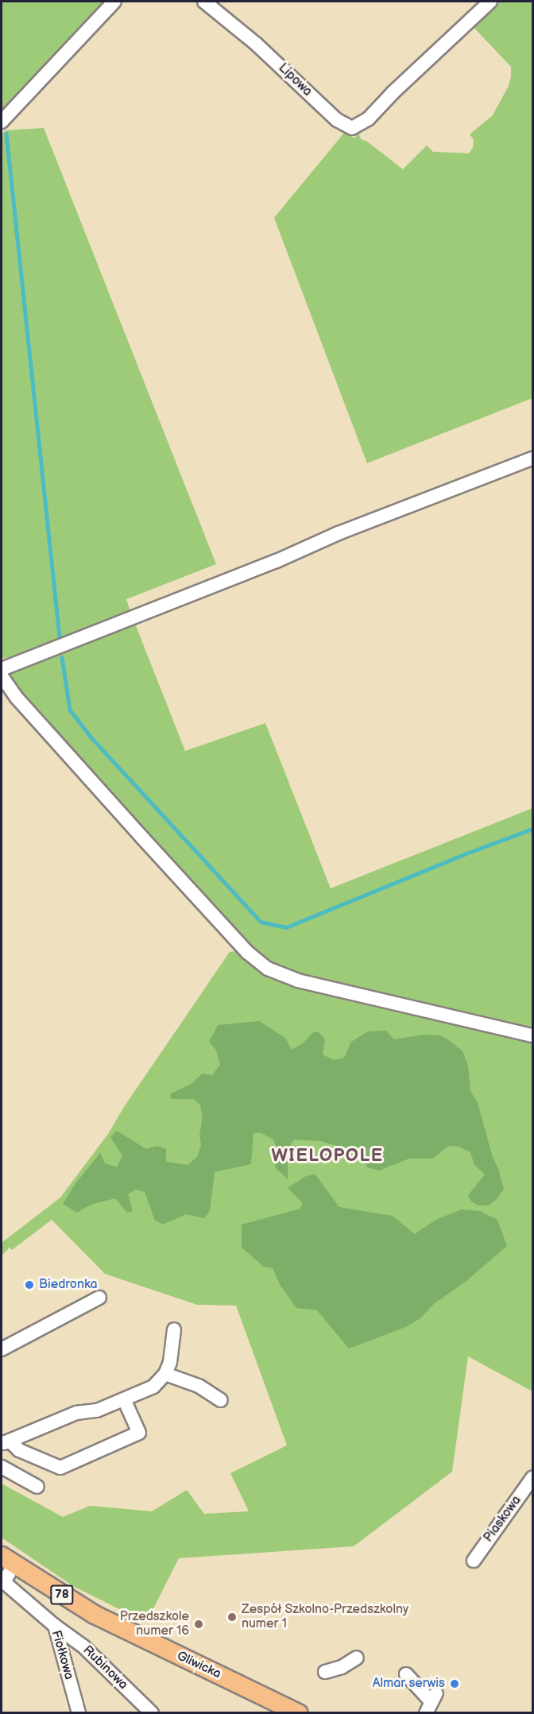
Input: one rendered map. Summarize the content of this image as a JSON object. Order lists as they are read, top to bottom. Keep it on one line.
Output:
{"streets":{"main road":["78","Gliwicka"],"street":["Lipowa","Piaskowa","Fiołkowa","Rubinowa"]},"crossings":[["Fiołkowa","Gliwicka"],["Fiołkowa","Rubinowa"]],"districts":["WIELOPOLE"],"places":["Biedronka","Zespół Szkolno-Przedszkolny numer 1","Przedszkole numer 16","Almar serwis"]}
